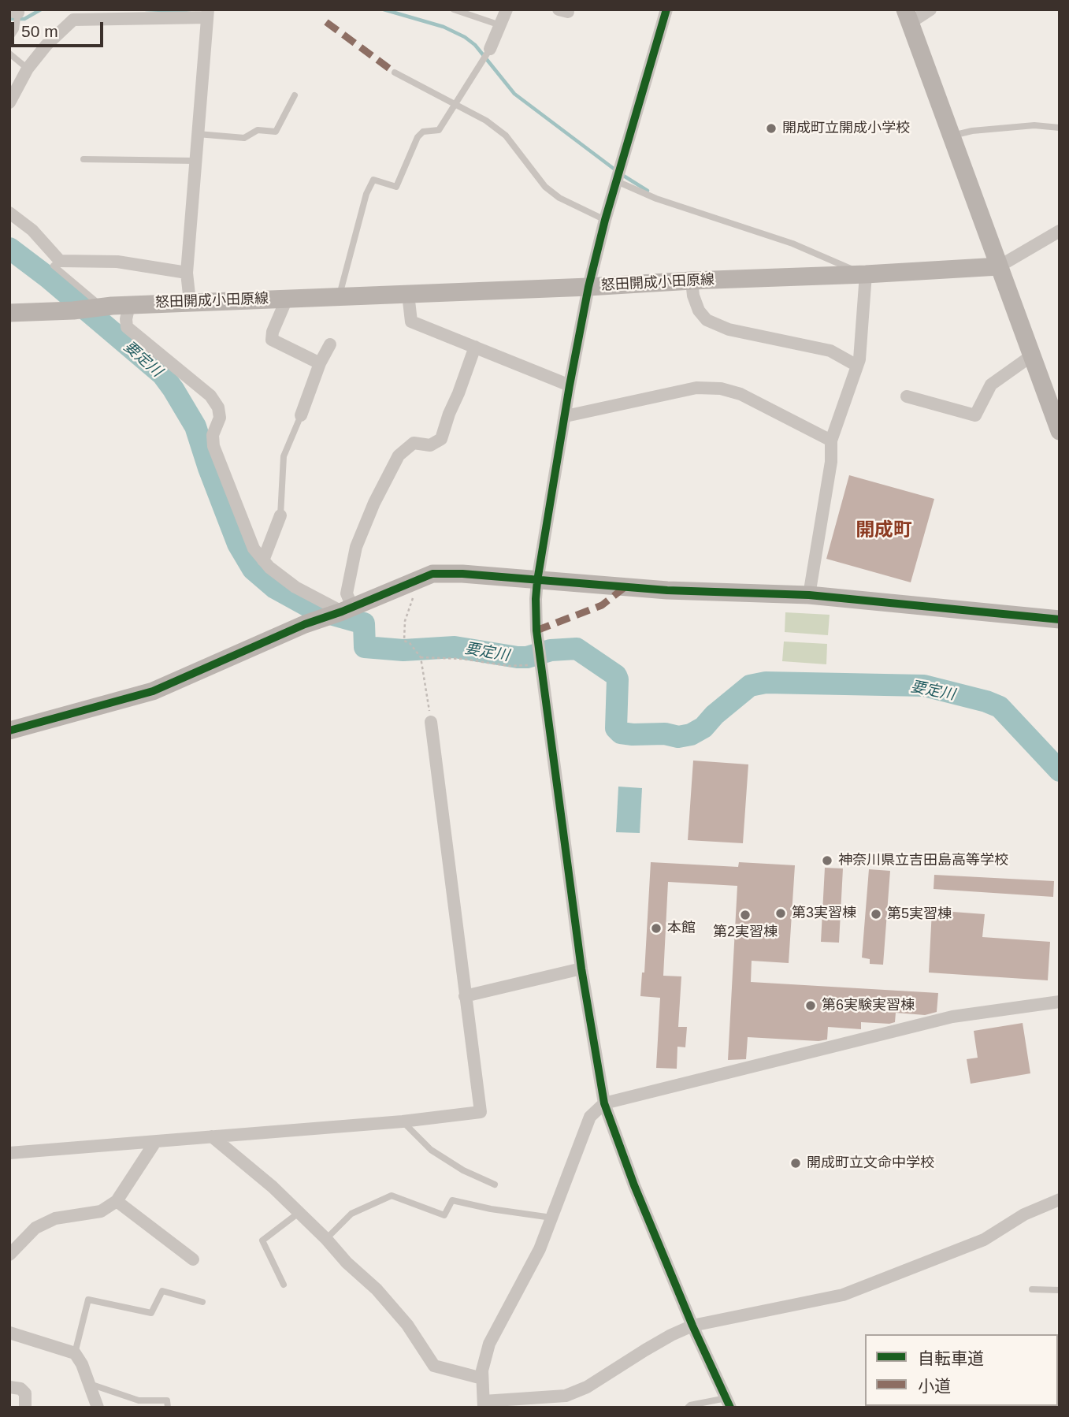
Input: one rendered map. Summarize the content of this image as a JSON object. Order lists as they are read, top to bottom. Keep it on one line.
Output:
{"streets":{"street":["怒田開成小田原線"]},"districts":["開成町"],"water":["要定川"],"places":["開成町立開成小学校","神奈川県立吉田島高等学校","第3実習棟","第5実習棟","第2実習棟","本館","第6実験実習棟","開成町立文命中学校"],"legend":["自転車道","小道"],"scale_bar":"50 m"}
